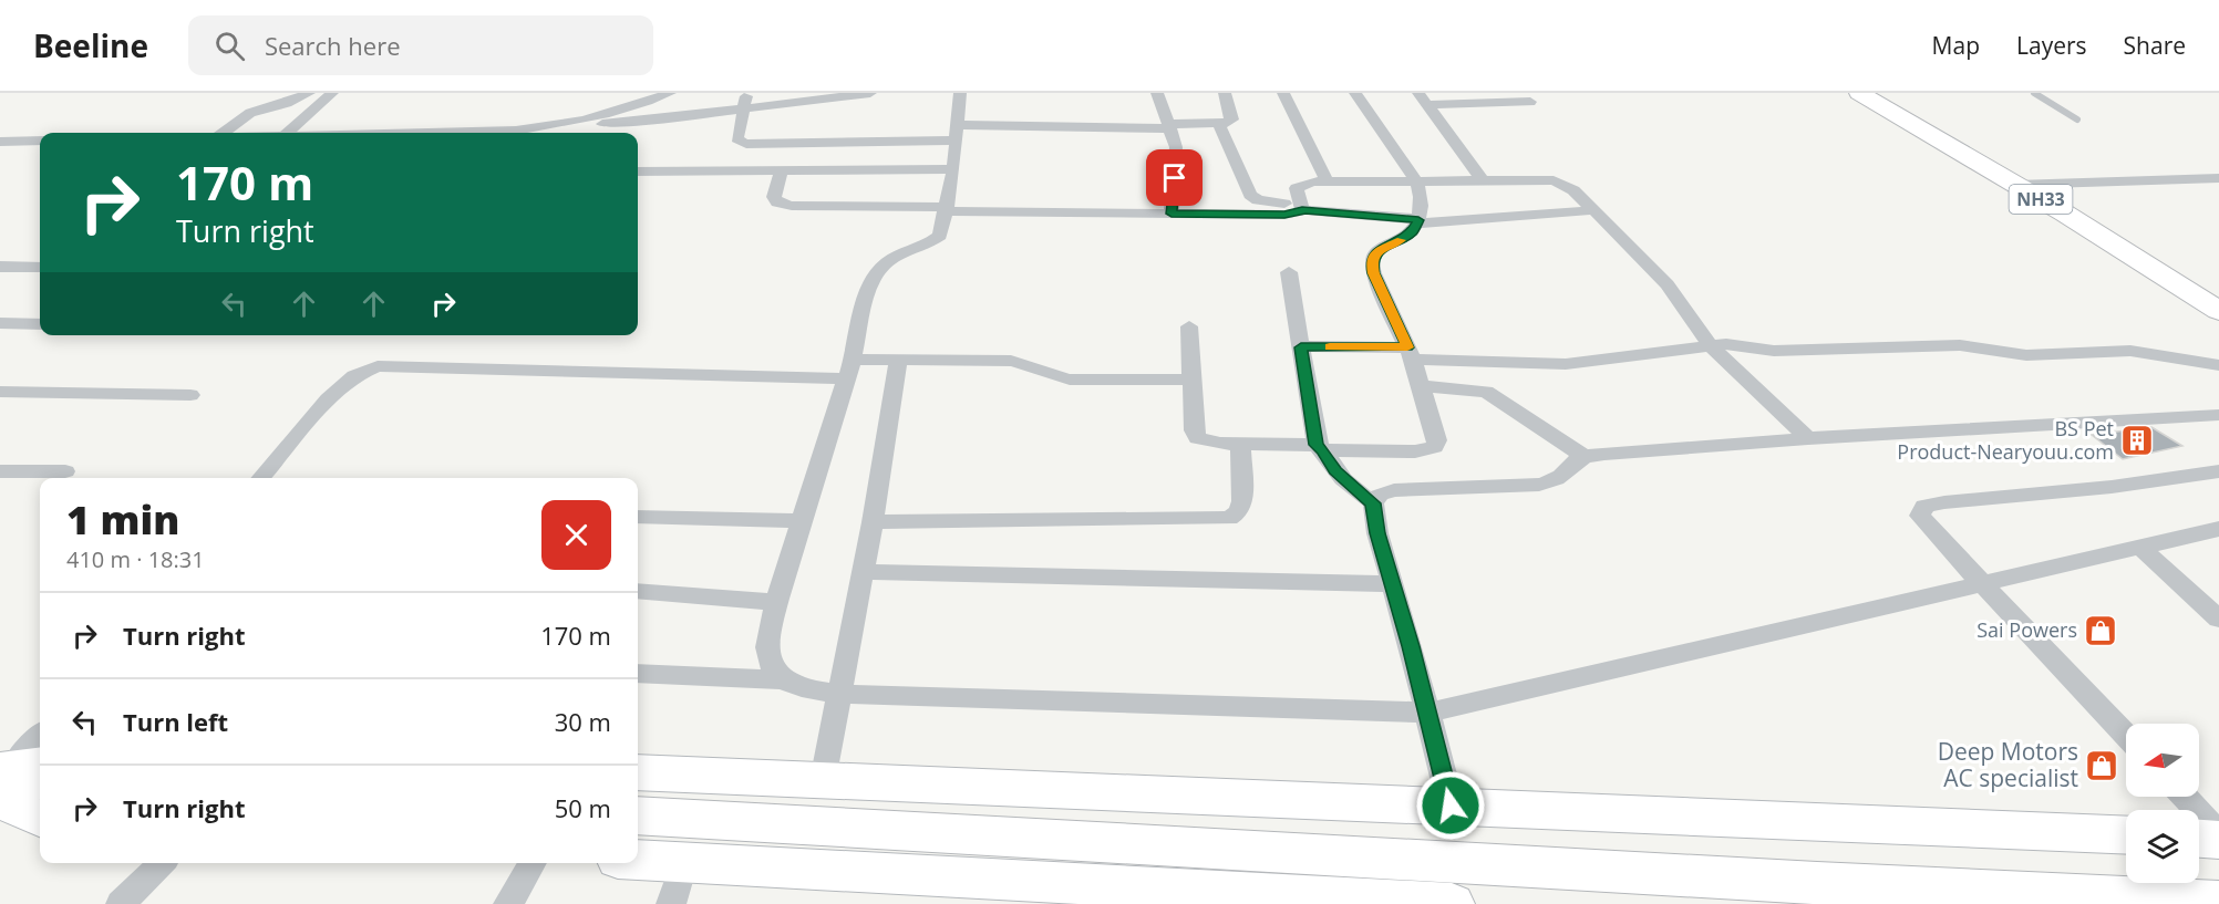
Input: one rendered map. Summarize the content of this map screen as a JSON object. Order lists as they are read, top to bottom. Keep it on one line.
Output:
{"streets":{"highway":["NH33"]},"places":{"building":["BS Pet Product-Nearyouu.com"],"shop":["Sai Powers","Deep Motors AC specialist"]},"north":"left","page":{"header":"Beeline","search":"Search here","nav":["Map","Layers","Share"],"turn":["170 m","Turn right"],"heading":["1 min","410 m · 18:31"],"list":[{"name":"Turn right","value":"170 m"},{"name":"Turn left","value":"30 m"},{"name":"Turn right","value":"50 m"}]}}
